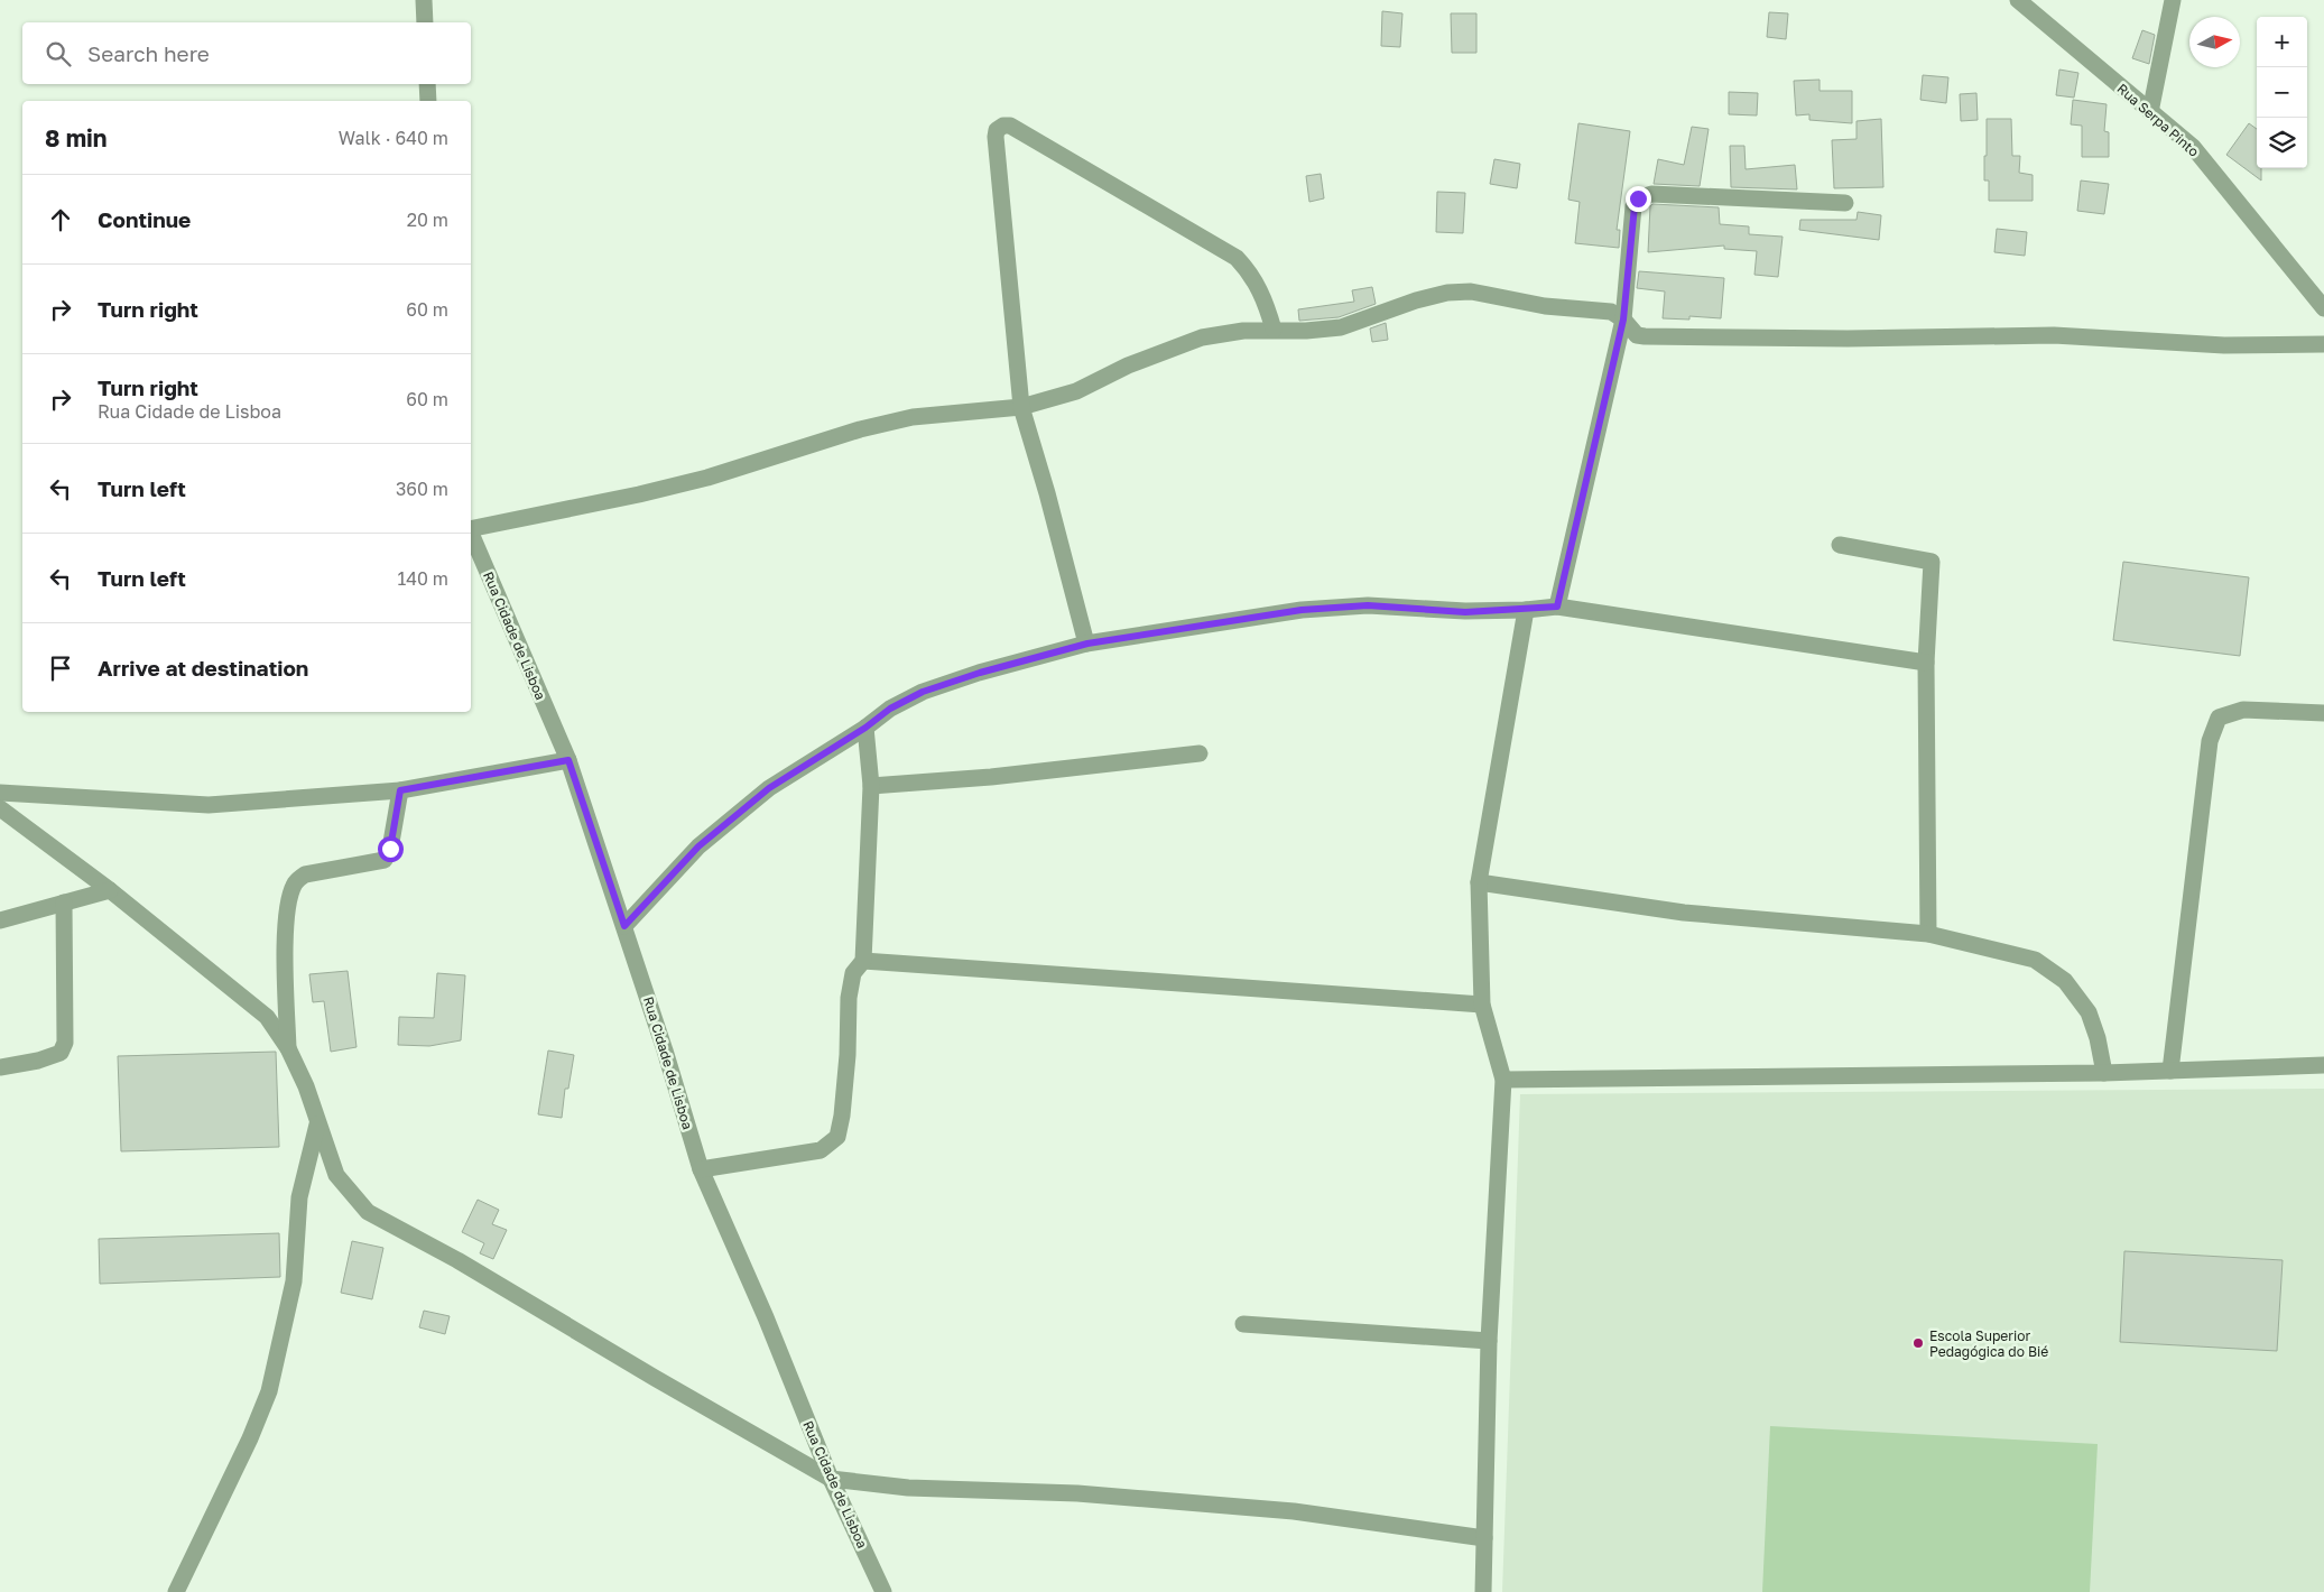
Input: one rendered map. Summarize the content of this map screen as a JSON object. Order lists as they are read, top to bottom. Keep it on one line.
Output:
{"streets":{"street":["Rua Serpa Pinto","Rua Cidade de Lisboa"]},"places":["Escola Superior Pedagógica do Bié"],"north":"right","page":{"map_buttons":["+","−"],"search":"Search here","heading":["8 min","Walk · 640 m"],"list":[["Continue","20 m"],["Turn right","60 m"],["Turn right","Rua Cidade de Lisboa","60 m"],["Turn left","360 m"],["Turn left","140 m"],"Arrive at destination"]}}
